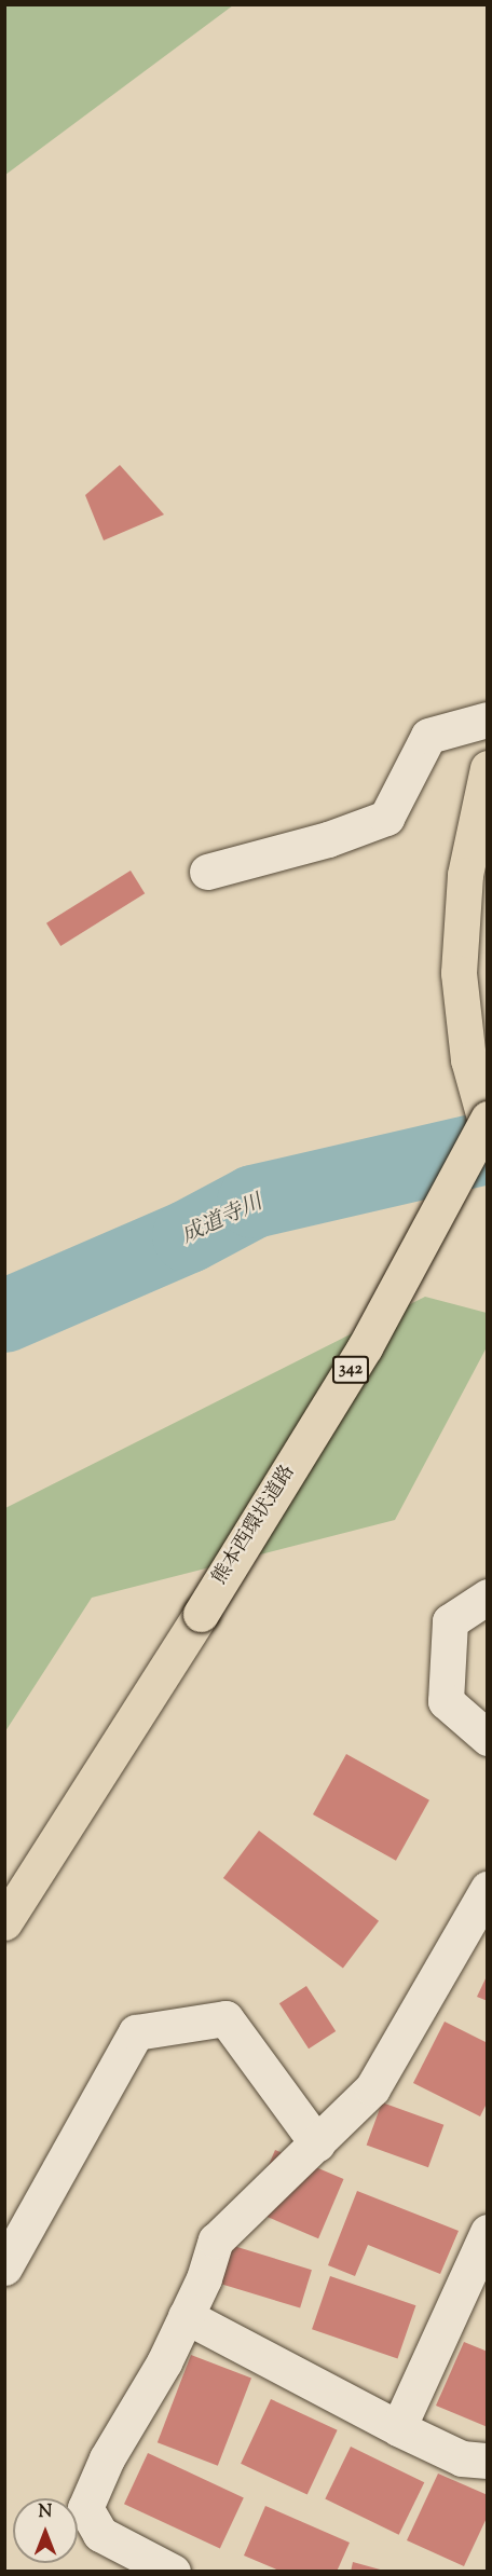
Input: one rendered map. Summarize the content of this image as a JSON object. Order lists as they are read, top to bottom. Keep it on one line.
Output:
{"streets":{"highway":["342","熊本西環状道路"]},"water":["成道寺川"],"north":"top"}
